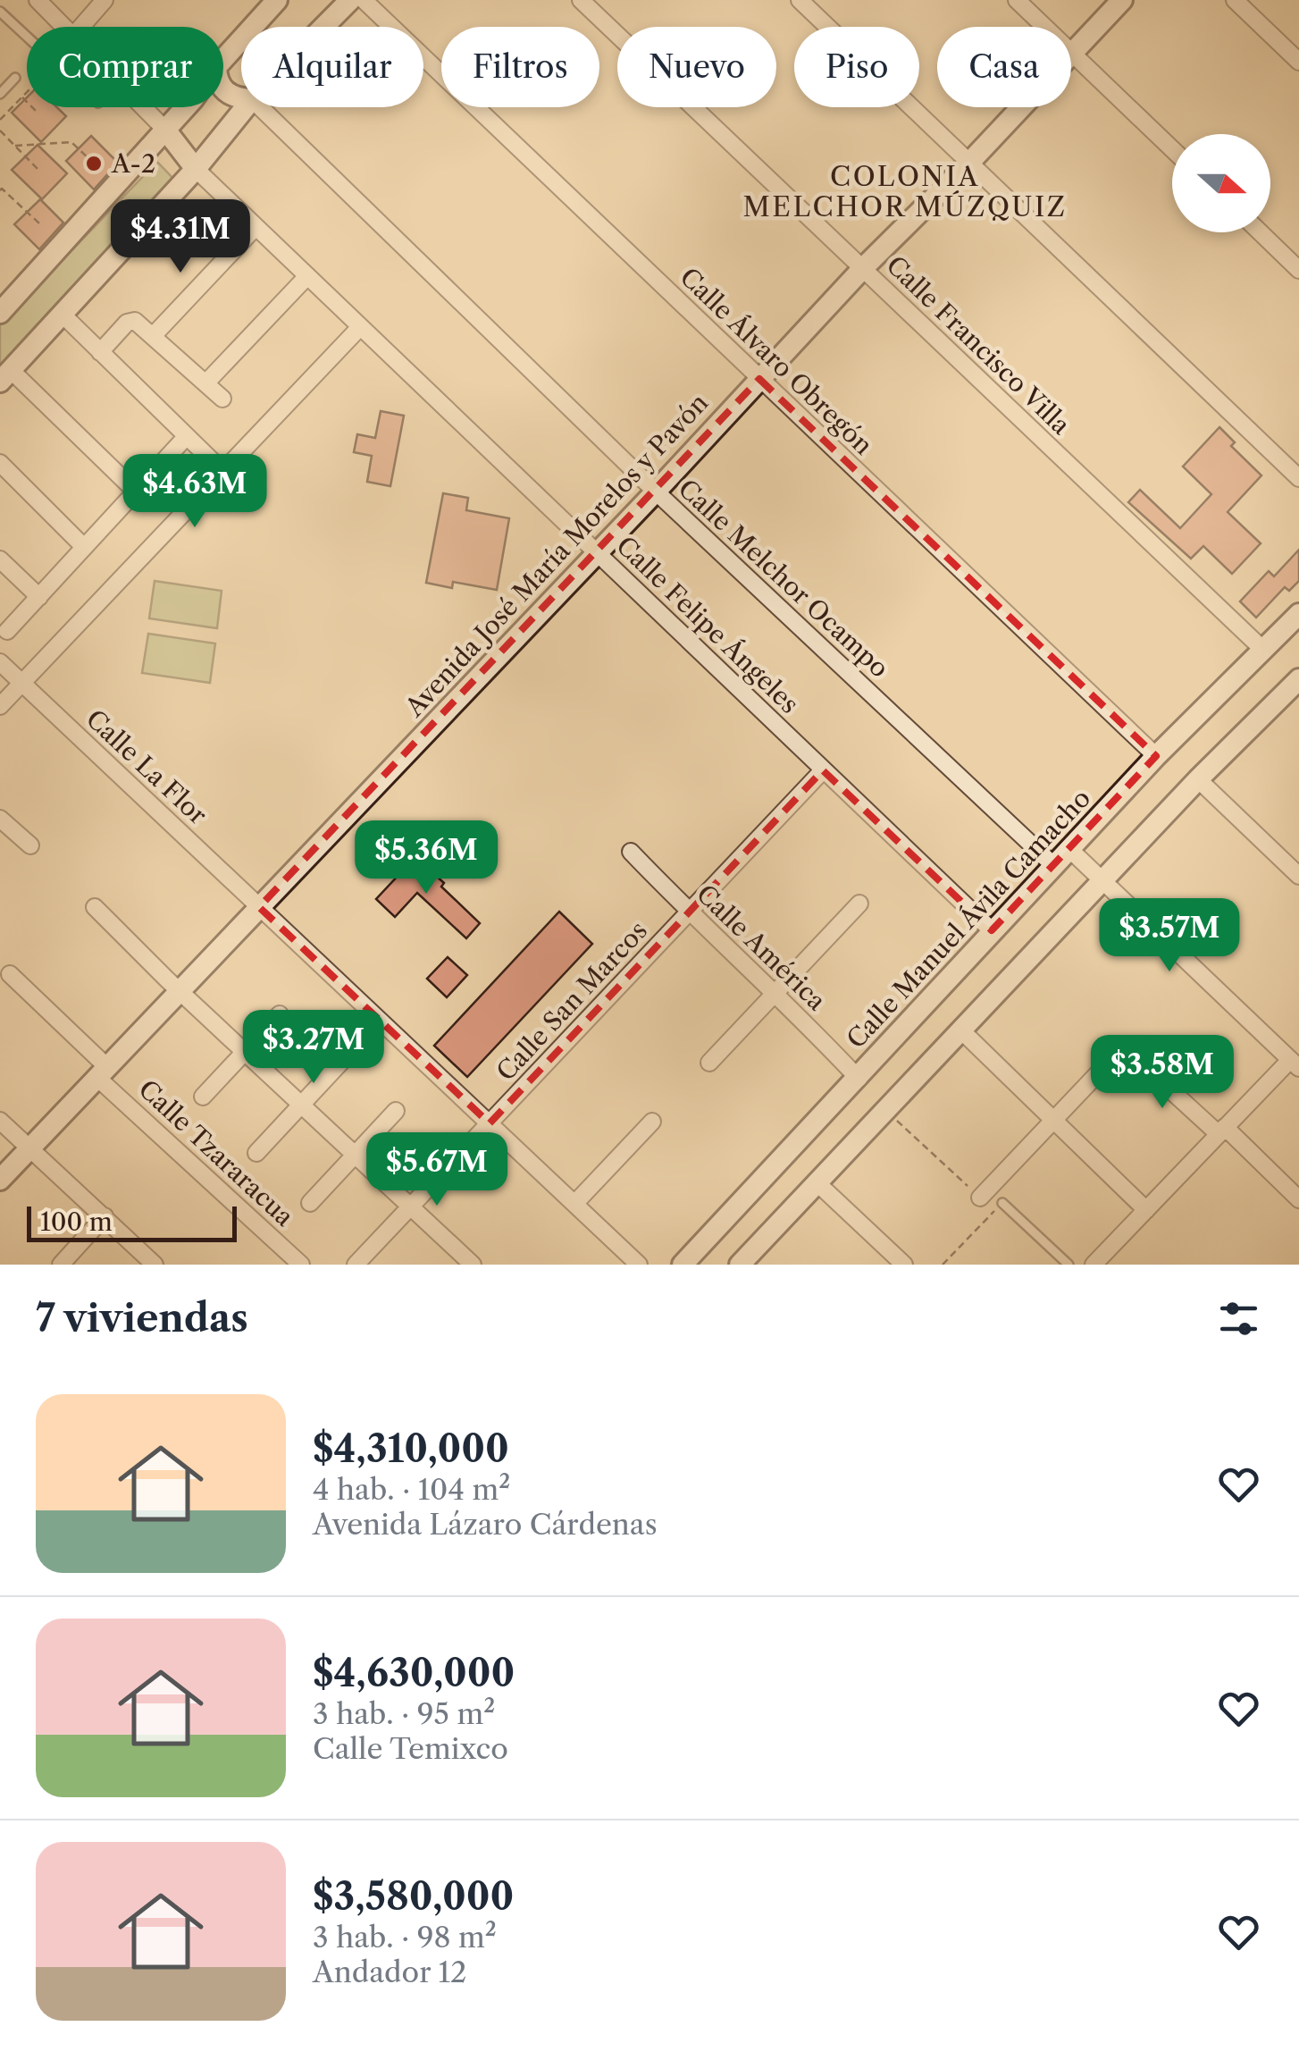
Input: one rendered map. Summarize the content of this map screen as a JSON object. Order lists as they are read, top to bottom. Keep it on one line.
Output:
{"streets":{"street":["Calle Francisco Villa","Calle Álvaro Obregón","Avenida José María Morelos y Pavón","Calle Melchor Ocampo","Calle Felipe Ángeles","Calle La Flor","Calle Manuel Ávila Camacho","Calle América","Calle San Marcos","Calle Tzararacua"]},"crossings":[["Calle Francisco Villa","Avenida José María Morelos y Pavón"],["Calle Francisco Villa","Calle Manuel Ávila Camacho"],["Calle Álvaro Obregón","Avenida José María Morelos y Pavón"],["Calle Álvaro Obregón","Calle Manuel Ávila Camacho"],["Avenida José María Morelos y Pavón","Calle Melchor Ocampo"],["Avenida José María Morelos y Pavón","Calle Felipe Ángeles"],["Avenida José María Morelos y Pavón","Calle La Flor"],["Avenida José María Morelos y Pavón","Calle Tzararacua"],["Calle Melchor Ocampo","Calle Manuel Ávila Camacho"],["Calle Felipe Ángeles","Calle Manuel Ávila Camacho"],["Calle Felipe Ángeles","Calle San Marcos"],["Calle La Flor","Calle San Marcos"],["Calle Manuel Ávila Camacho","Calle América"],["Calle América","Calle San Marcos"]],"districts":["COLONIA MELCHOR MÚZQUIZ"],"places":["A-2"],"scale_bar":"100 m","north":"right","page":{"chip":["Comprar","Alquilar","Filtros","Nuevo","Piso","Casa"],"price":["$4.31M","$4.63M","$5.36M","$3.57M","$3.27M","$3.58M","$5.67M"],"scale":"100 m","heading":"7 viviendas","list":[{"name":"$4,310,000","note":"4 hab. · 104 m² · Avenida Lázaro Cárdenas"},{"name":"$4,630,000","note":"3 hab. · 95 m² · Calle Temixco"},{"name":"$3,580,000","note":"3 hab. · 98 m² · Andador 12"}]}}
